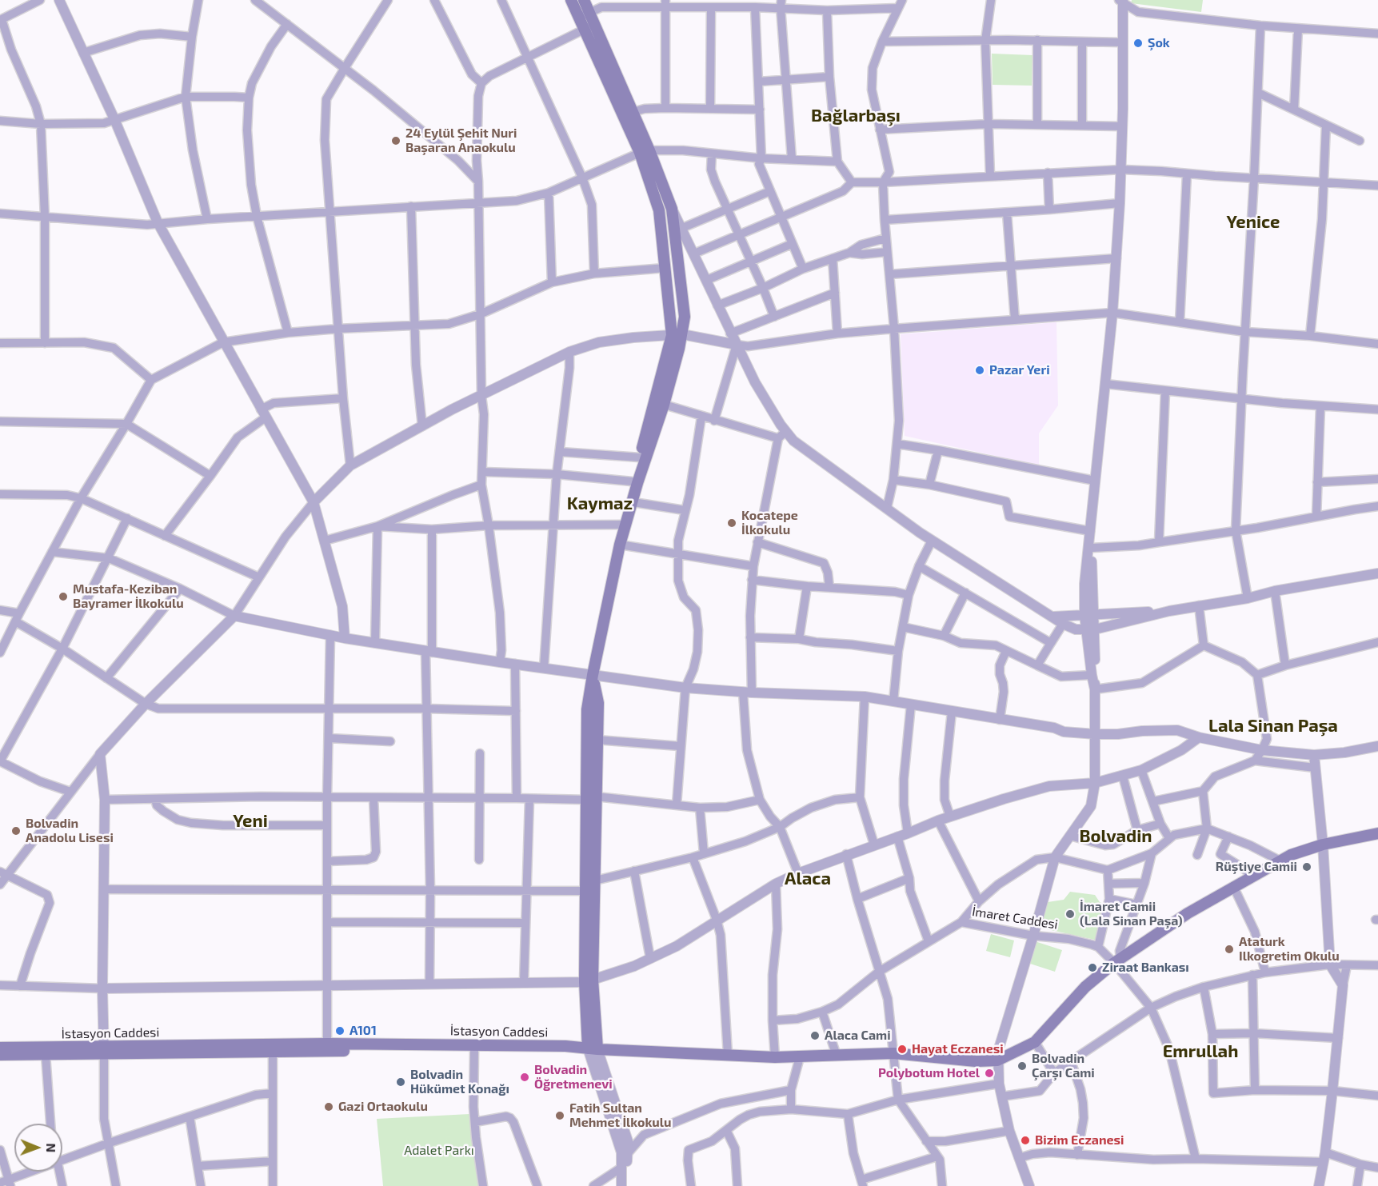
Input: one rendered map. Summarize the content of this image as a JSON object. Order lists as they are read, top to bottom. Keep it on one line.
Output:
{"streets":{"main road":["İstasyon Caddesi"],"street":["İmaret Caddesi"]},"districts":["Bağlarbaşı","Yenice","Kaymaz","Lala Sinan Paşa","Yeni","Bolvadin","Alaca","Emrullah"],"parks":["Adalet Parkı"],"places":["Şok","24 Eylül Şehit Nuri Başaran Anaokulu","Pazar Yeri","Kocatepe İlkokulu","Mustafa-Keziban Bayramer İlkokulu","Bolvadin Anadolu Lisesi","Rüştiye Camii","İmaret Camii (Lala Sinan Paşa)","Ataturk Ilkogretim Okulu","Ziraat Bankası","A101","Alaca Cami","Hayat Eczanesi","Bolvadin Çarşı Cami","Polybotum Hotel","Bolvadin Öğretmenevi","Bolvadin Hükümet Konağı","Gazi Ortaokulu","Fatih Sultan Mehmet İlkokulu","Bizim Eczanesi"],"north":"right"}
